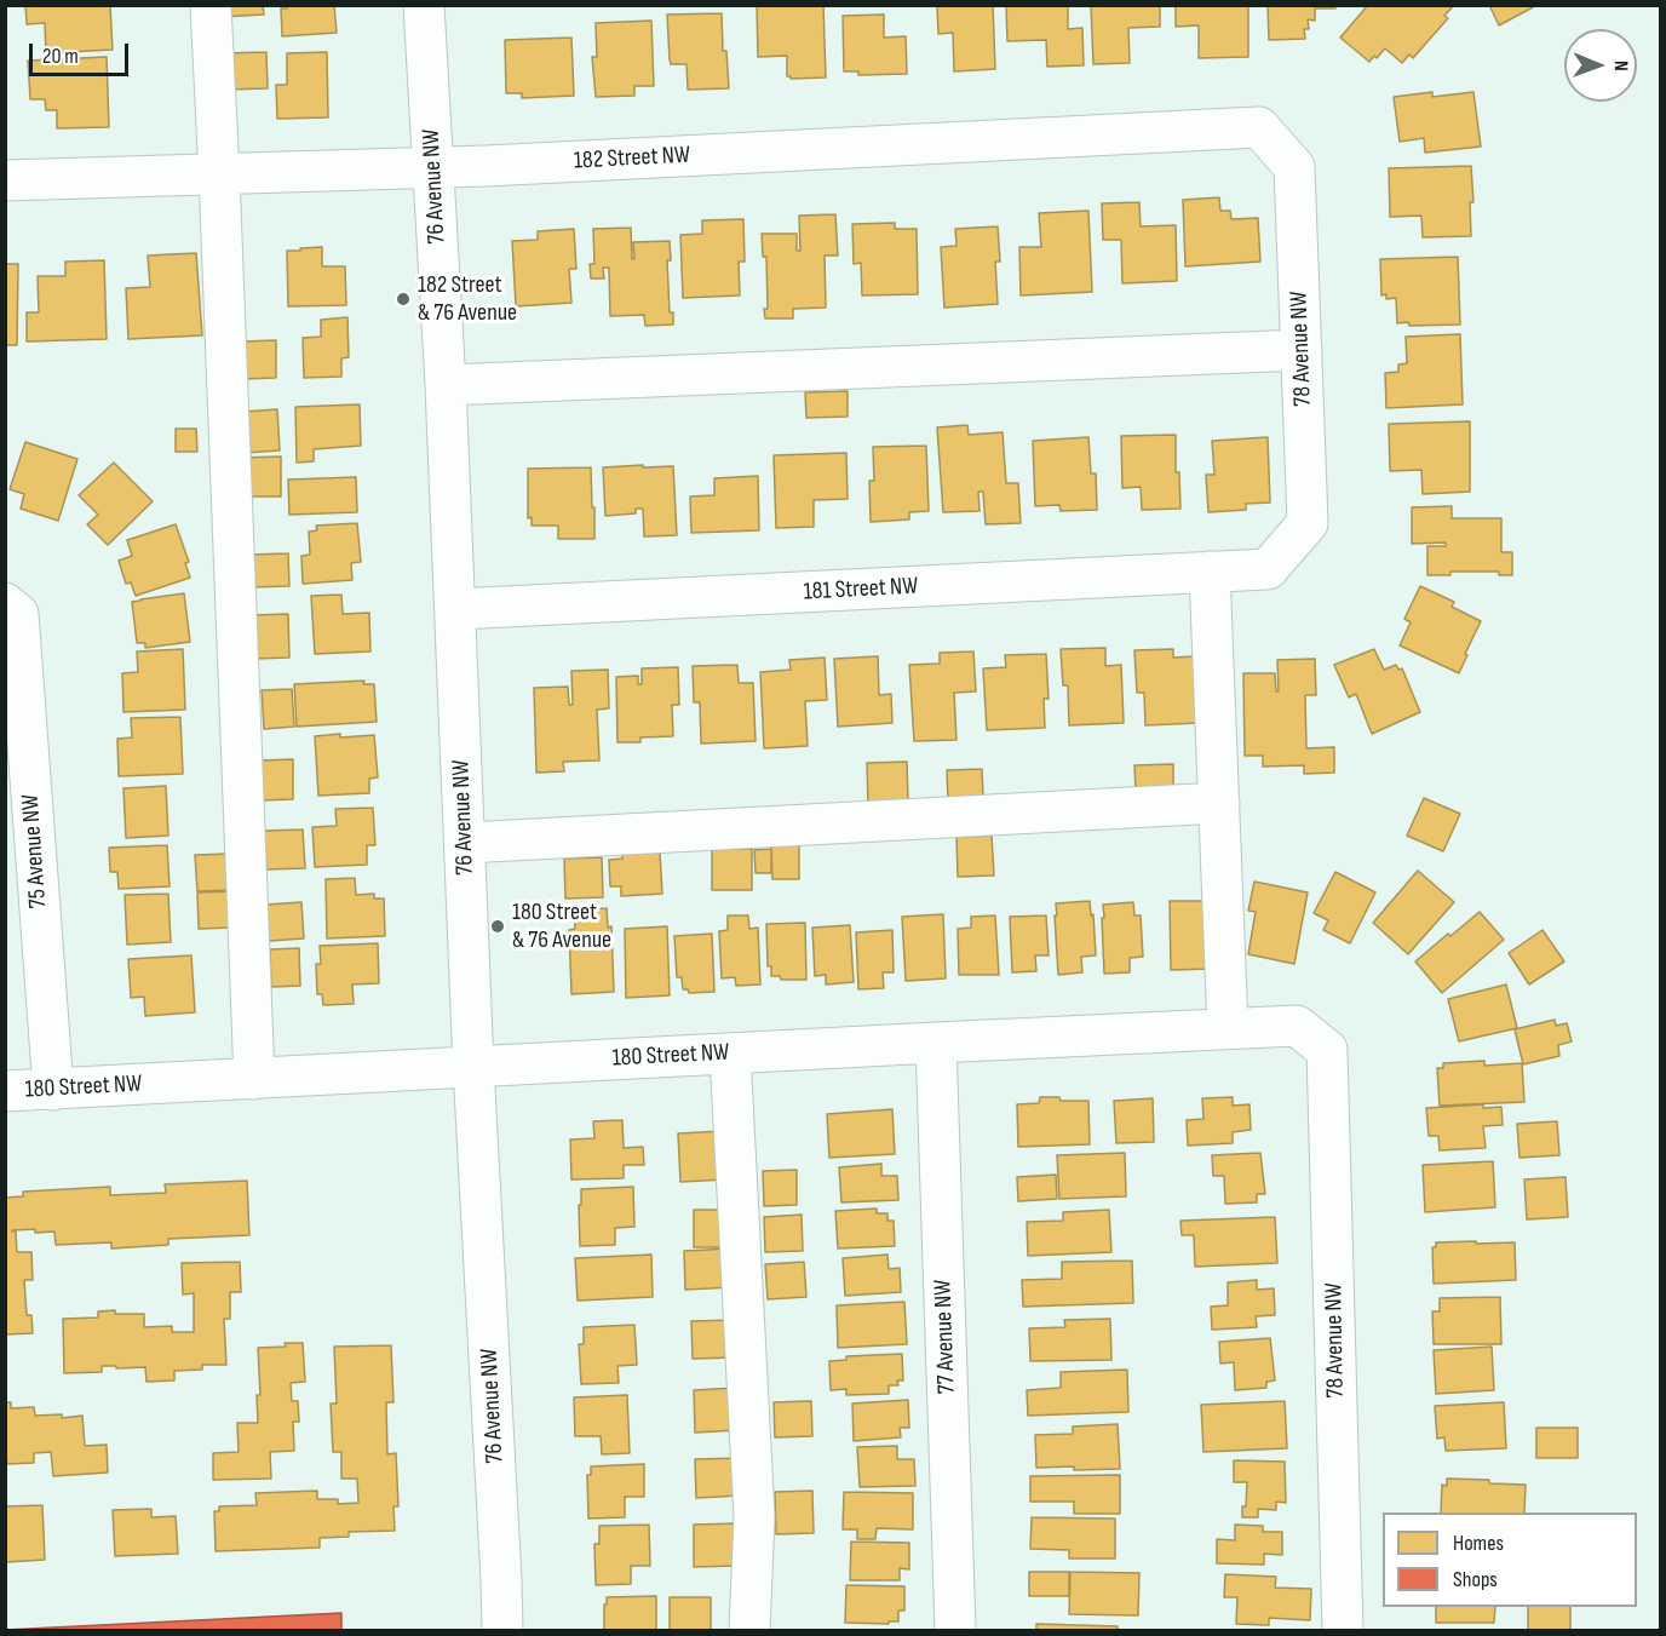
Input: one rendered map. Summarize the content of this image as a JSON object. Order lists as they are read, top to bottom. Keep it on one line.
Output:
{"streets":{"street":["182 Street NW","76 Avenue NW","78 Avenue NW","181 Street NW","75 Avenue NW","180 Street NW","77 Avenue NW"]},"crossings":[["182 Street NW","76 Avenue NW"],["182 Street NW","78 Avenue NW"],["76 Avenue NW","181 Street NW"],["76 Avenue NW","180 Street NW"],["78 Avenue NW","181 Street NW"],["78 Avenue NW","180 Street NW"],["75 Avenue NW","180 Street NW"],["180 Street NW","77 Avenue NW"]],"places":["182 Street & 76 Avenue","180 Street & 76 Avenue"],"legend":["Homes","Shops"],"scale_bar":"20 m","north":"right"}
